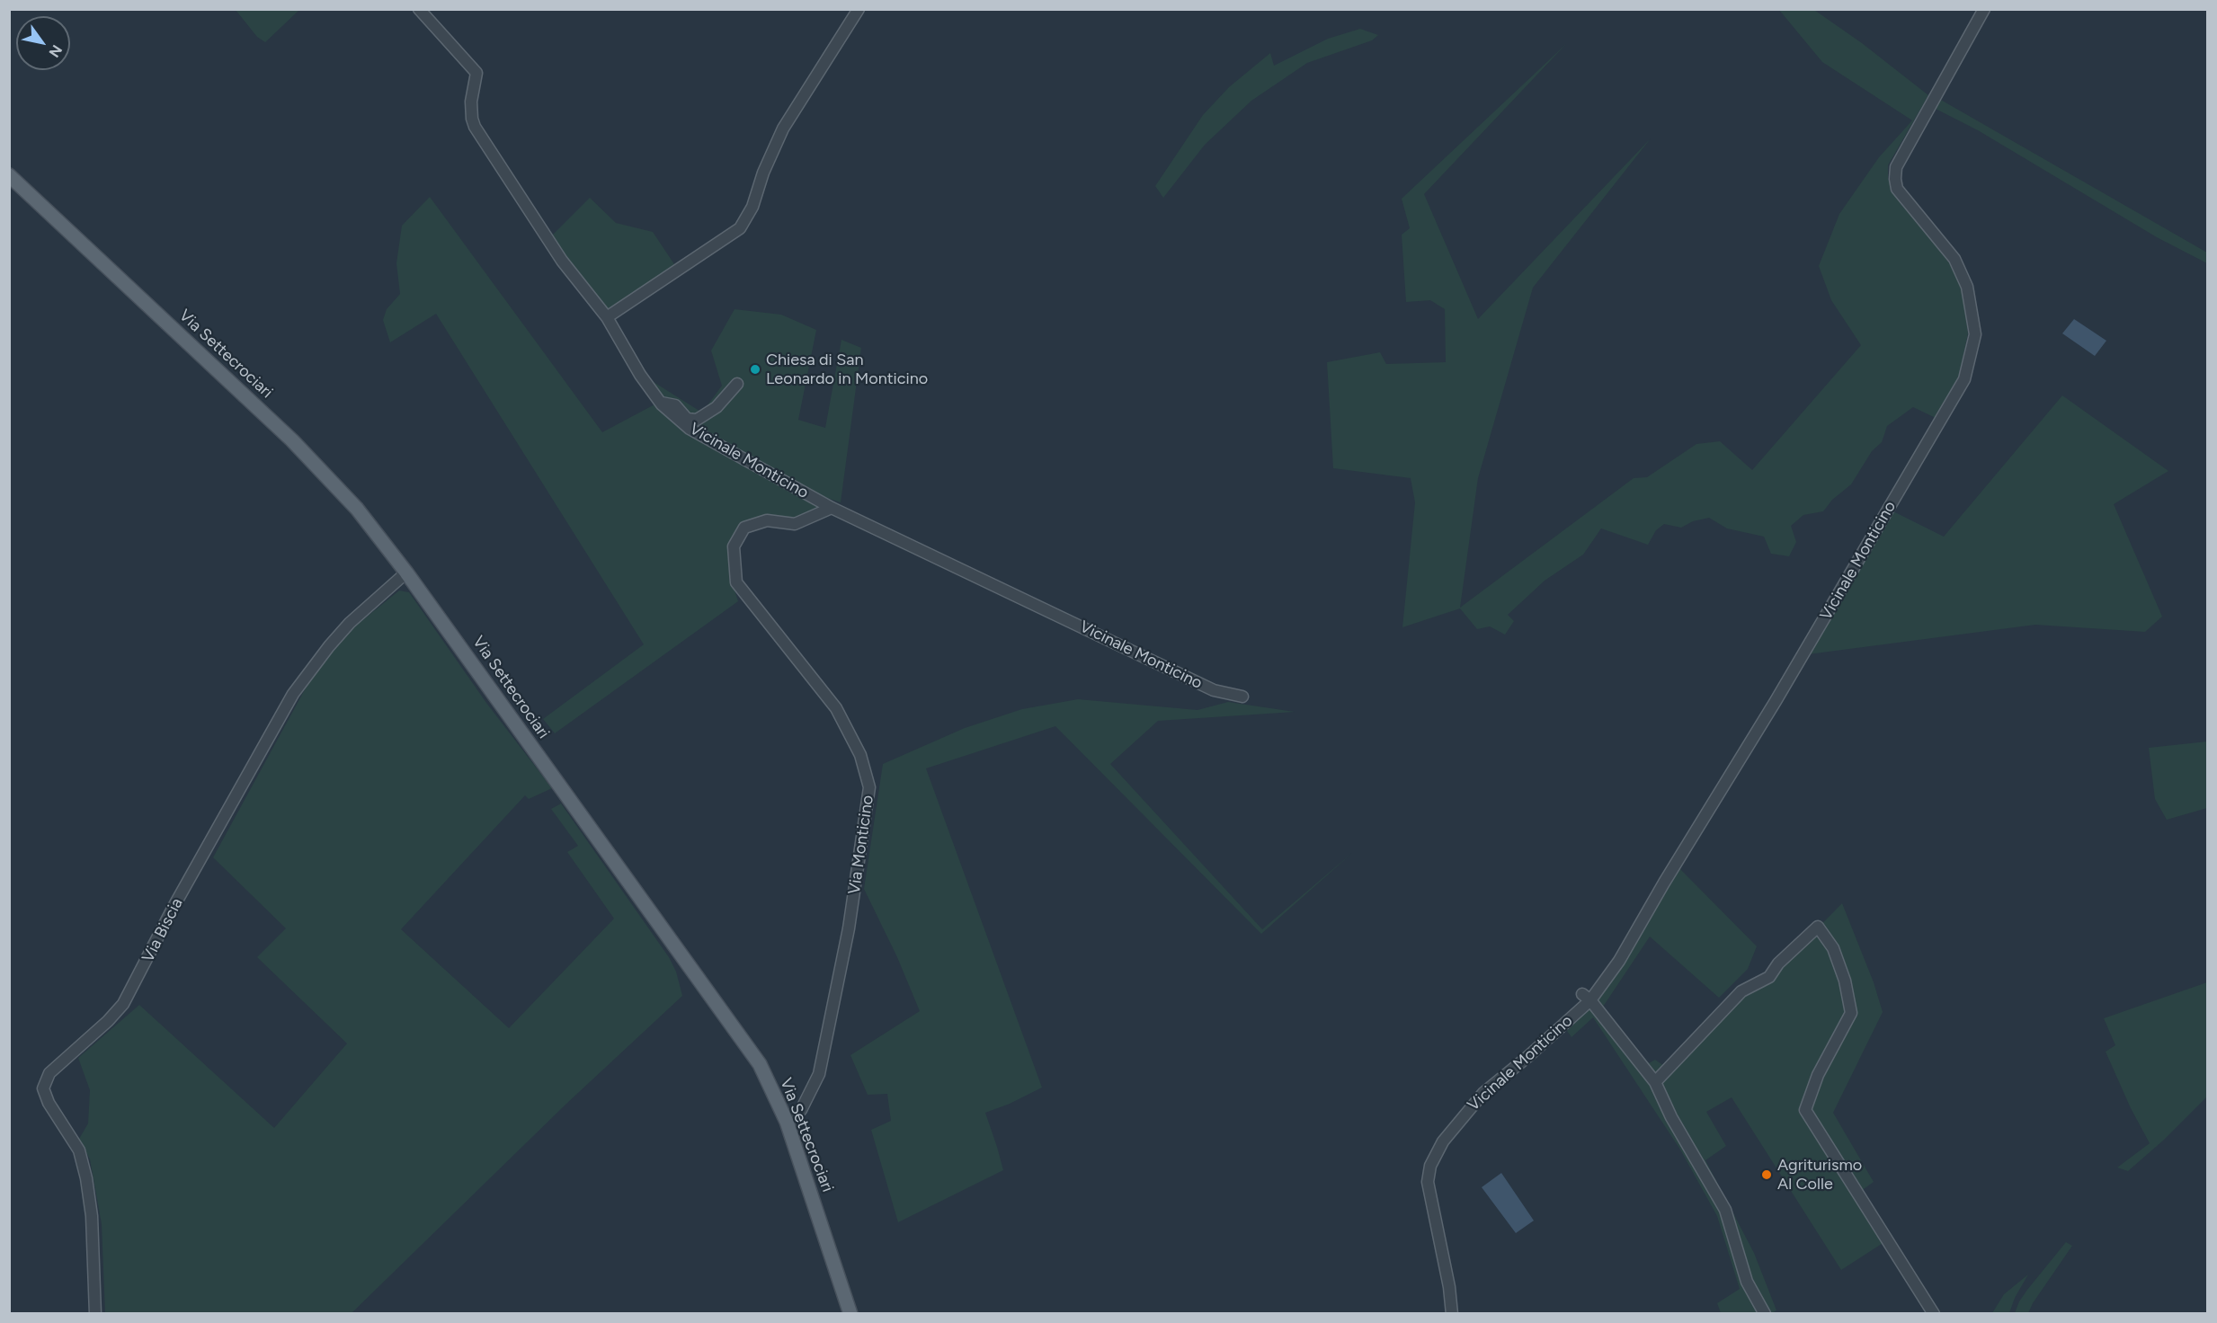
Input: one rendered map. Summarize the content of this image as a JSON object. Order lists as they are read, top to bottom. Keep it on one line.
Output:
{"streets":{"main road":["Via Settecrociari"],"street":["Vicinale Monticino","Via Monticino","Via Biscia"]},"crossings":[["Via Settecrociari","Via Monticino"],["Via Settecrociari","Via Biscia"],["Vicinale Monticino","Via Monticino"]],"places":["Chiesa di San Leonardo in Monticino","Agriturismo Al Colle"],"north":"bottom right"}
